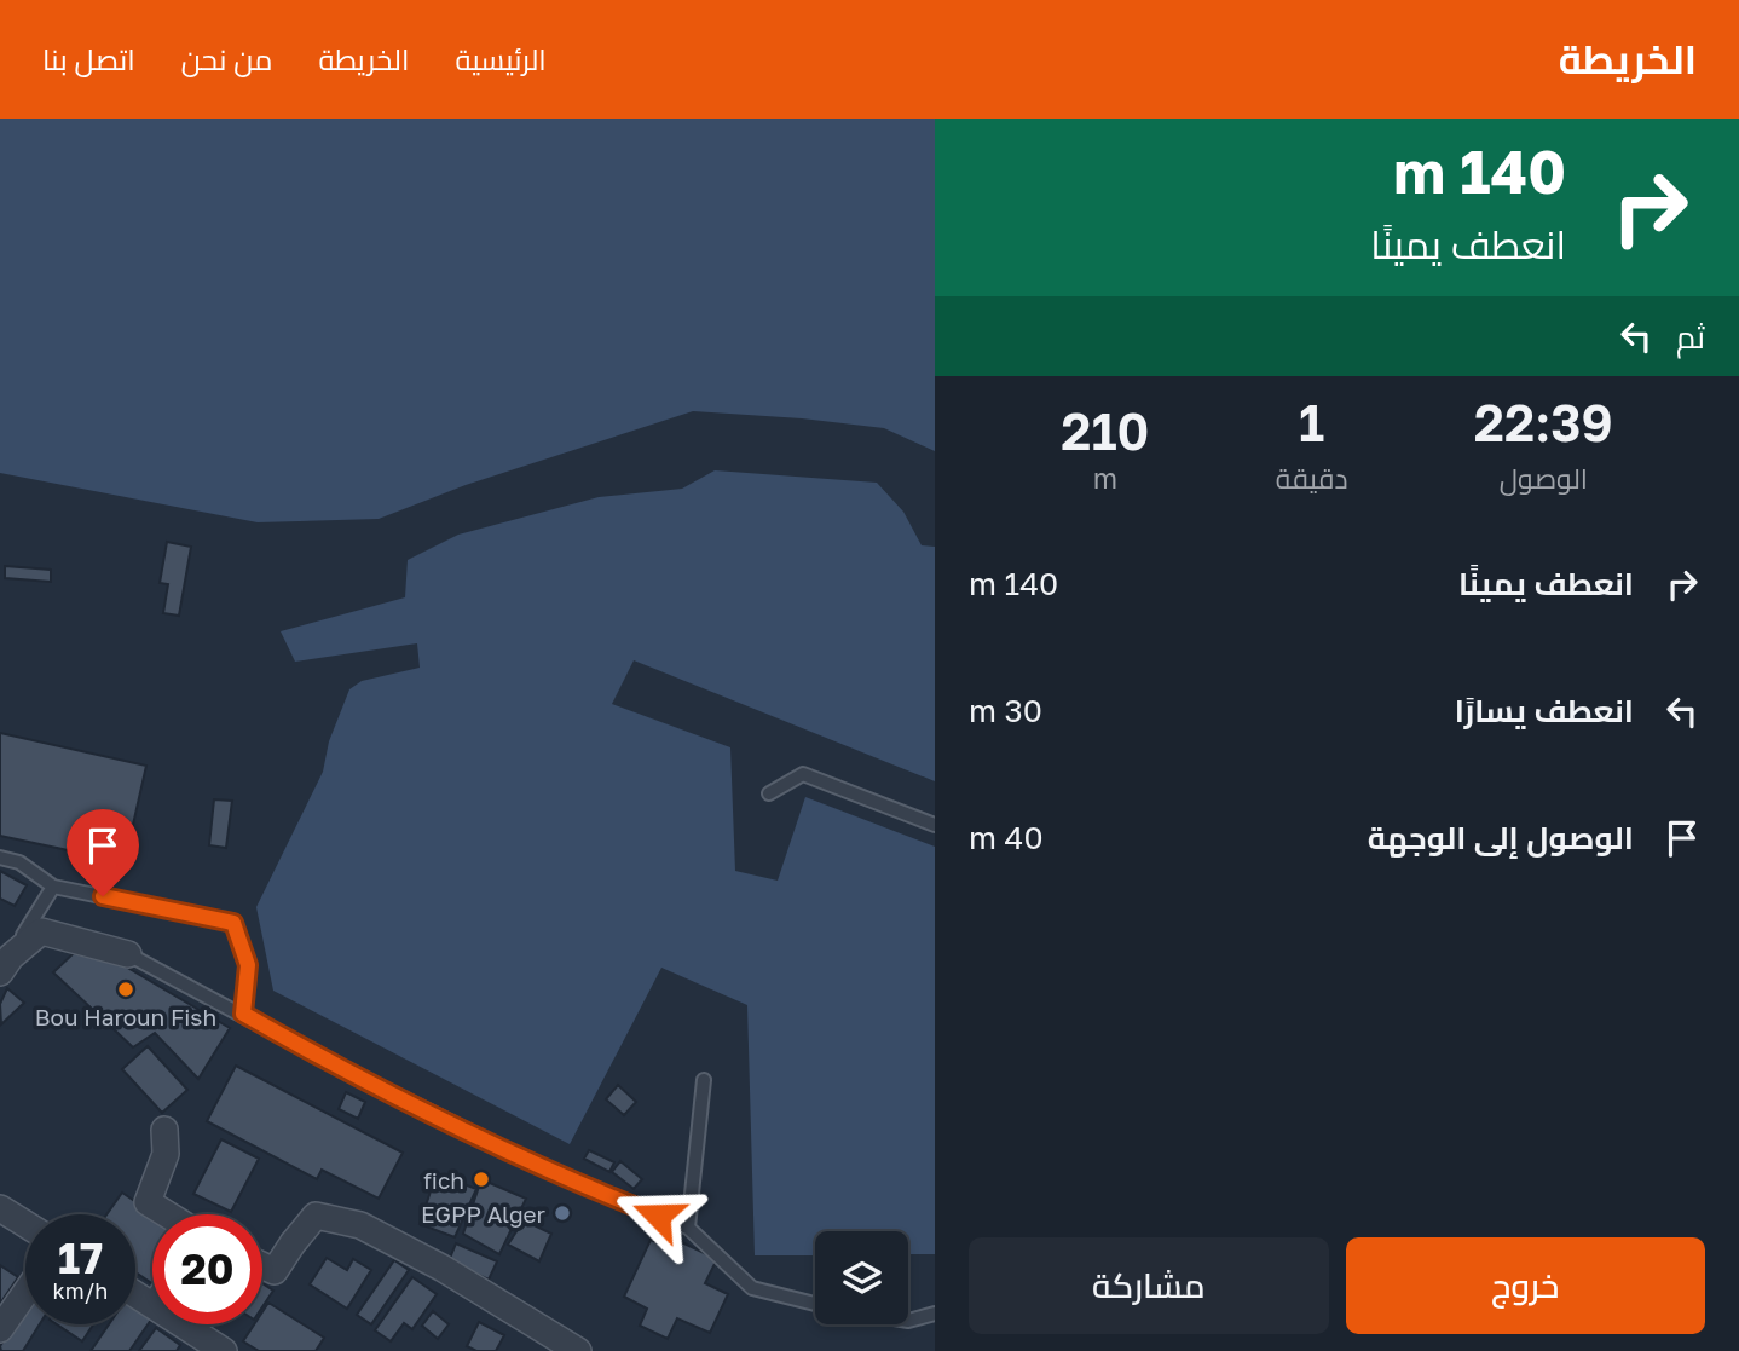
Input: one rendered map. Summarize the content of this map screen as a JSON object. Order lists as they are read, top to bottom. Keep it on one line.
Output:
{"places":["Bou Haroun Fish","fich","EGPP Alger"],"page":{"header":"الخريطة","nav":["الرئيسية","الخريطة","من نحن","اتصل بنا"],"turn":["140 m","انعطف يمينًا"],"then":"ثم","eta":["22:39","الوصول","1","دقيقة","210","m"],"list":[{"name":"انعطف يمينًا","value":"140 m"},{"name":"انعطف يسارًا","value":"30 m"},{"name":"الوصول إلى الوجهة","value":"40 m"}],"speed":"17 km/h","limit":"20","buttons":["خروج","مشاركة"]}}
